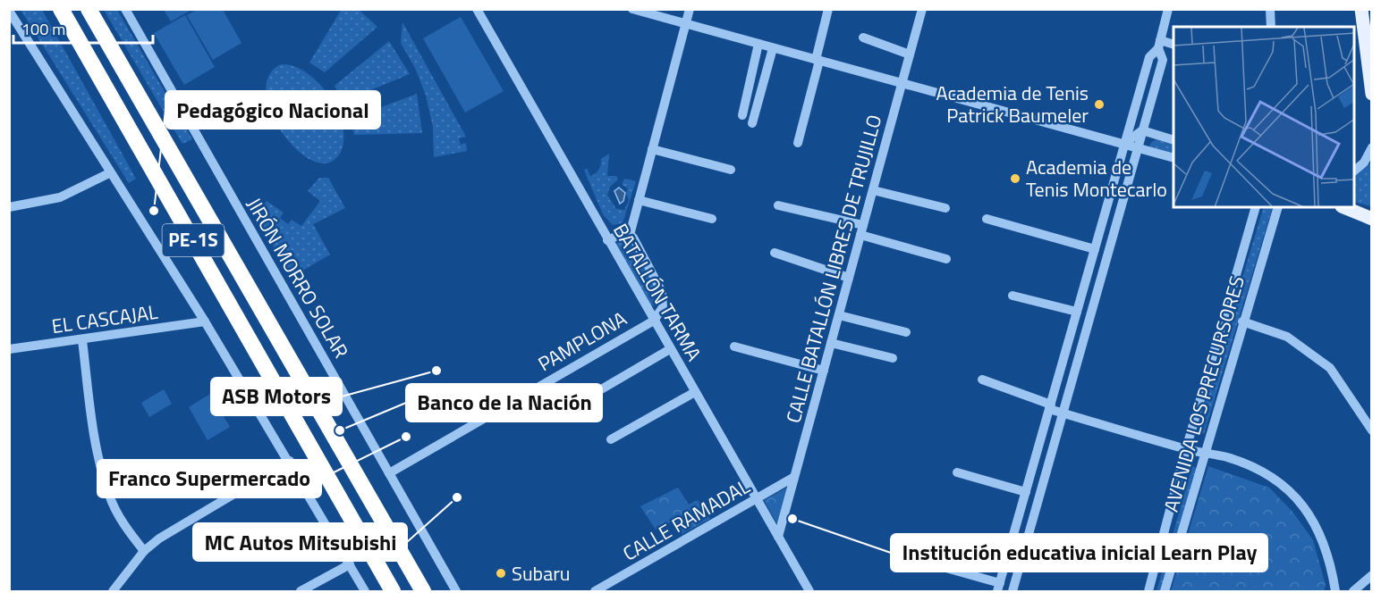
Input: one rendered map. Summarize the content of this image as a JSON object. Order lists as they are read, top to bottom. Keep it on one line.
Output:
{"streets":{"highway":["PE-1S"],"street":["CALLE BATALLÓN LIBRES DE TRUJILLO","JIRÓN MORRO SOLAR","BATALLÓN TARMA","EL CASCAJAL","PAMPLONA","AVENIDA LOS PRECURSORES","CALLE RAMADAL"]},"crossings":[["CALLE BATALLÓN LIBRES DE TRUJILLO","BATALLÓN TARMA"],["CALLE BATALLÓN LIBRES DE TRUJILLO","CALLE RAMADAL"],["JIRÓN MORRO SOLAR","PAMPLONA"],["BATALLÓN TARMA","PAMPLONA"],["BATALLÓN TARMA","CALLE RAMADAL"]],"places":["Academia de Tenis Patrick Baumeler","Academia de Tenis Montecarlo","Pedagógico Nacional","ASB Motors","Banco de la Nación","Franco Supermercado","MC Autos Mitsubishi","Institución educativa inicial Learn Play","Subaru"],"scale_bar":"100 m"}
